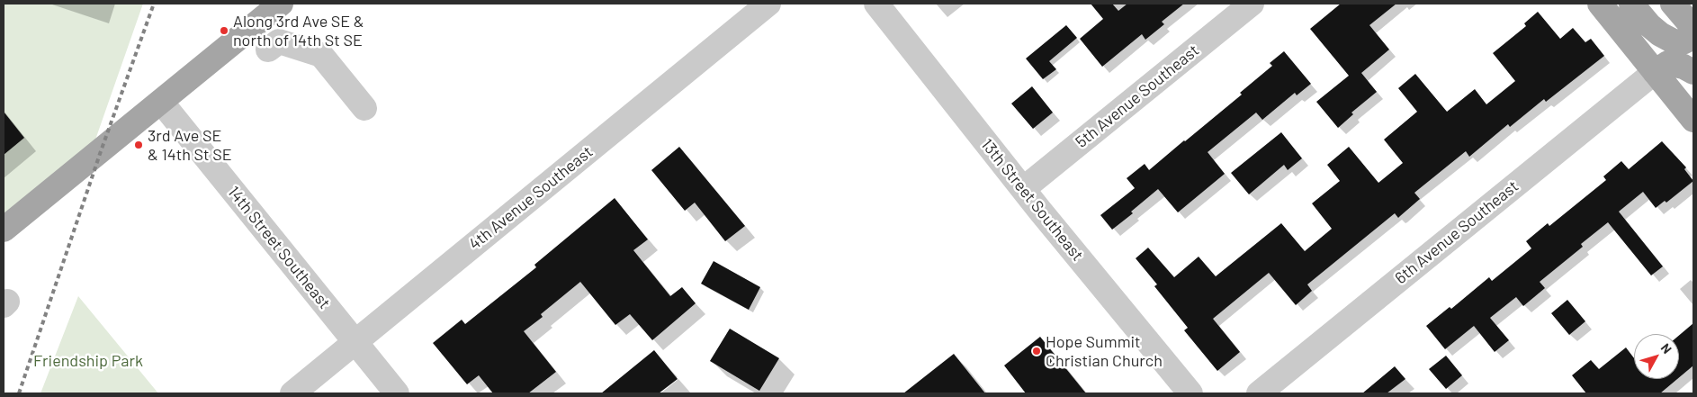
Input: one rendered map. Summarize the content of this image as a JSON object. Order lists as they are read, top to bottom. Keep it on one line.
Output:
{"streets":{"street":["5th Avenue Southeast","4th Avenue Southeast","13th Street Southeast","6th Avenue Southeast","14th Street Southeast"]},"crossings":[["5th Avenue Southeast","13th Street Southeast"],["4th Avenue Southeast","14th Street Southeast"]],"parks":["Friendship Park"],"places":["Along 3rd Ave SE & north of 14th St SE","3rd Ave SE & 14th St SE","Hope Summit Christian Church"],"north":"top right"}
